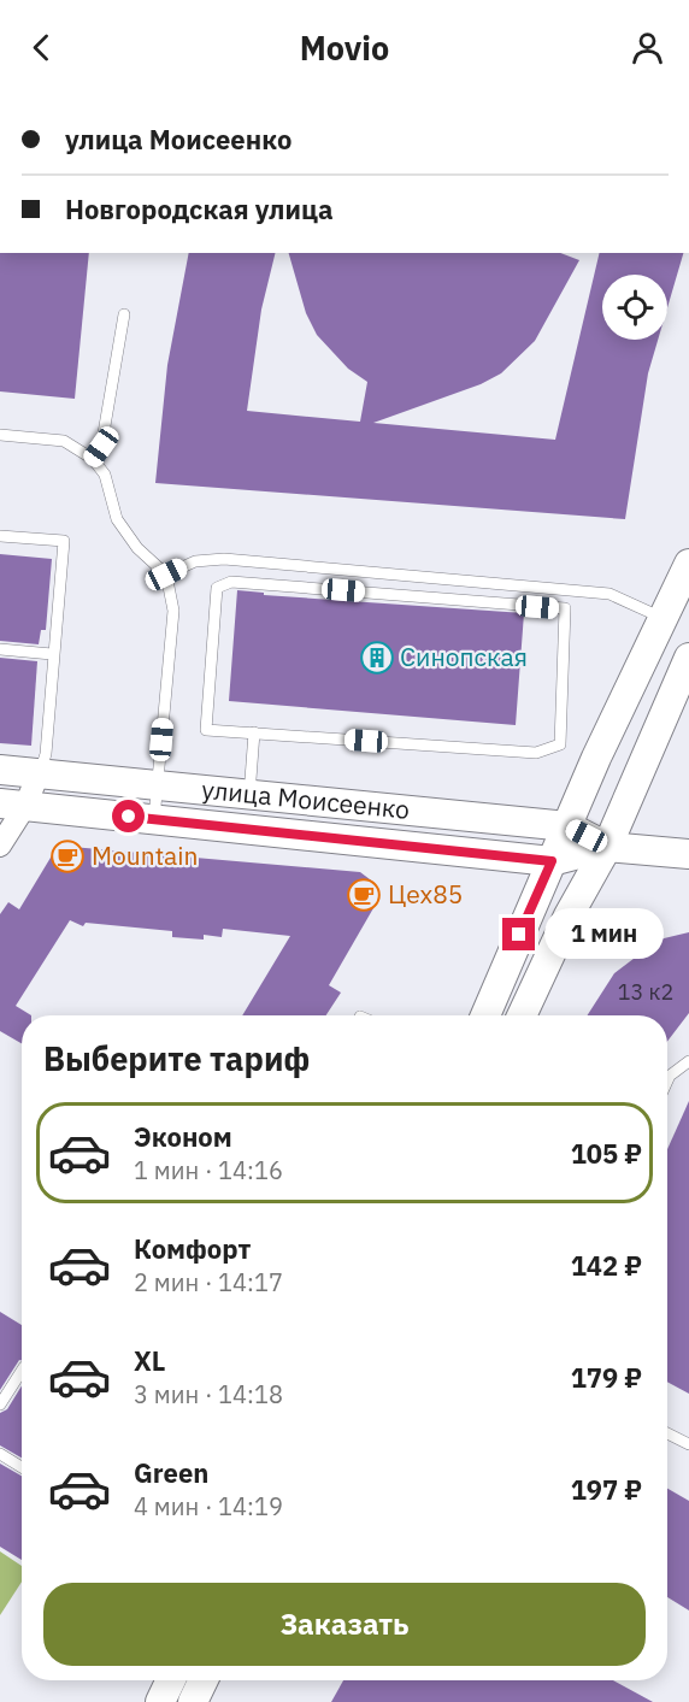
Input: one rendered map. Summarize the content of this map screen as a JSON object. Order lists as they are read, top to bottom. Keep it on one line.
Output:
{"streets":{"street":["улица Моисеенко"]},"places":{"building":["Синопская"],"cafe":["Mountain","Цех85"]},"house_numbers":["13 к2"],"page":{"header":"Movio","banner":["улица Моисеенко","Новгородская улица"],"bubble":"1 мин","heading":"Выберите тариф","list":[{"name":"Эконом","note":"1 мин · 14:16","value":"105 ₽"},{"name":"Комфорт","note":"2 мин · 14:17","value":"142 ₽"},{"name":"XL","note":"3 мин · 14:18","value":"179 ₽"},{"name":"Green","note":"4 мин · 14:19","value":"197 ₽"}],"buttons":"Заказать"}}
